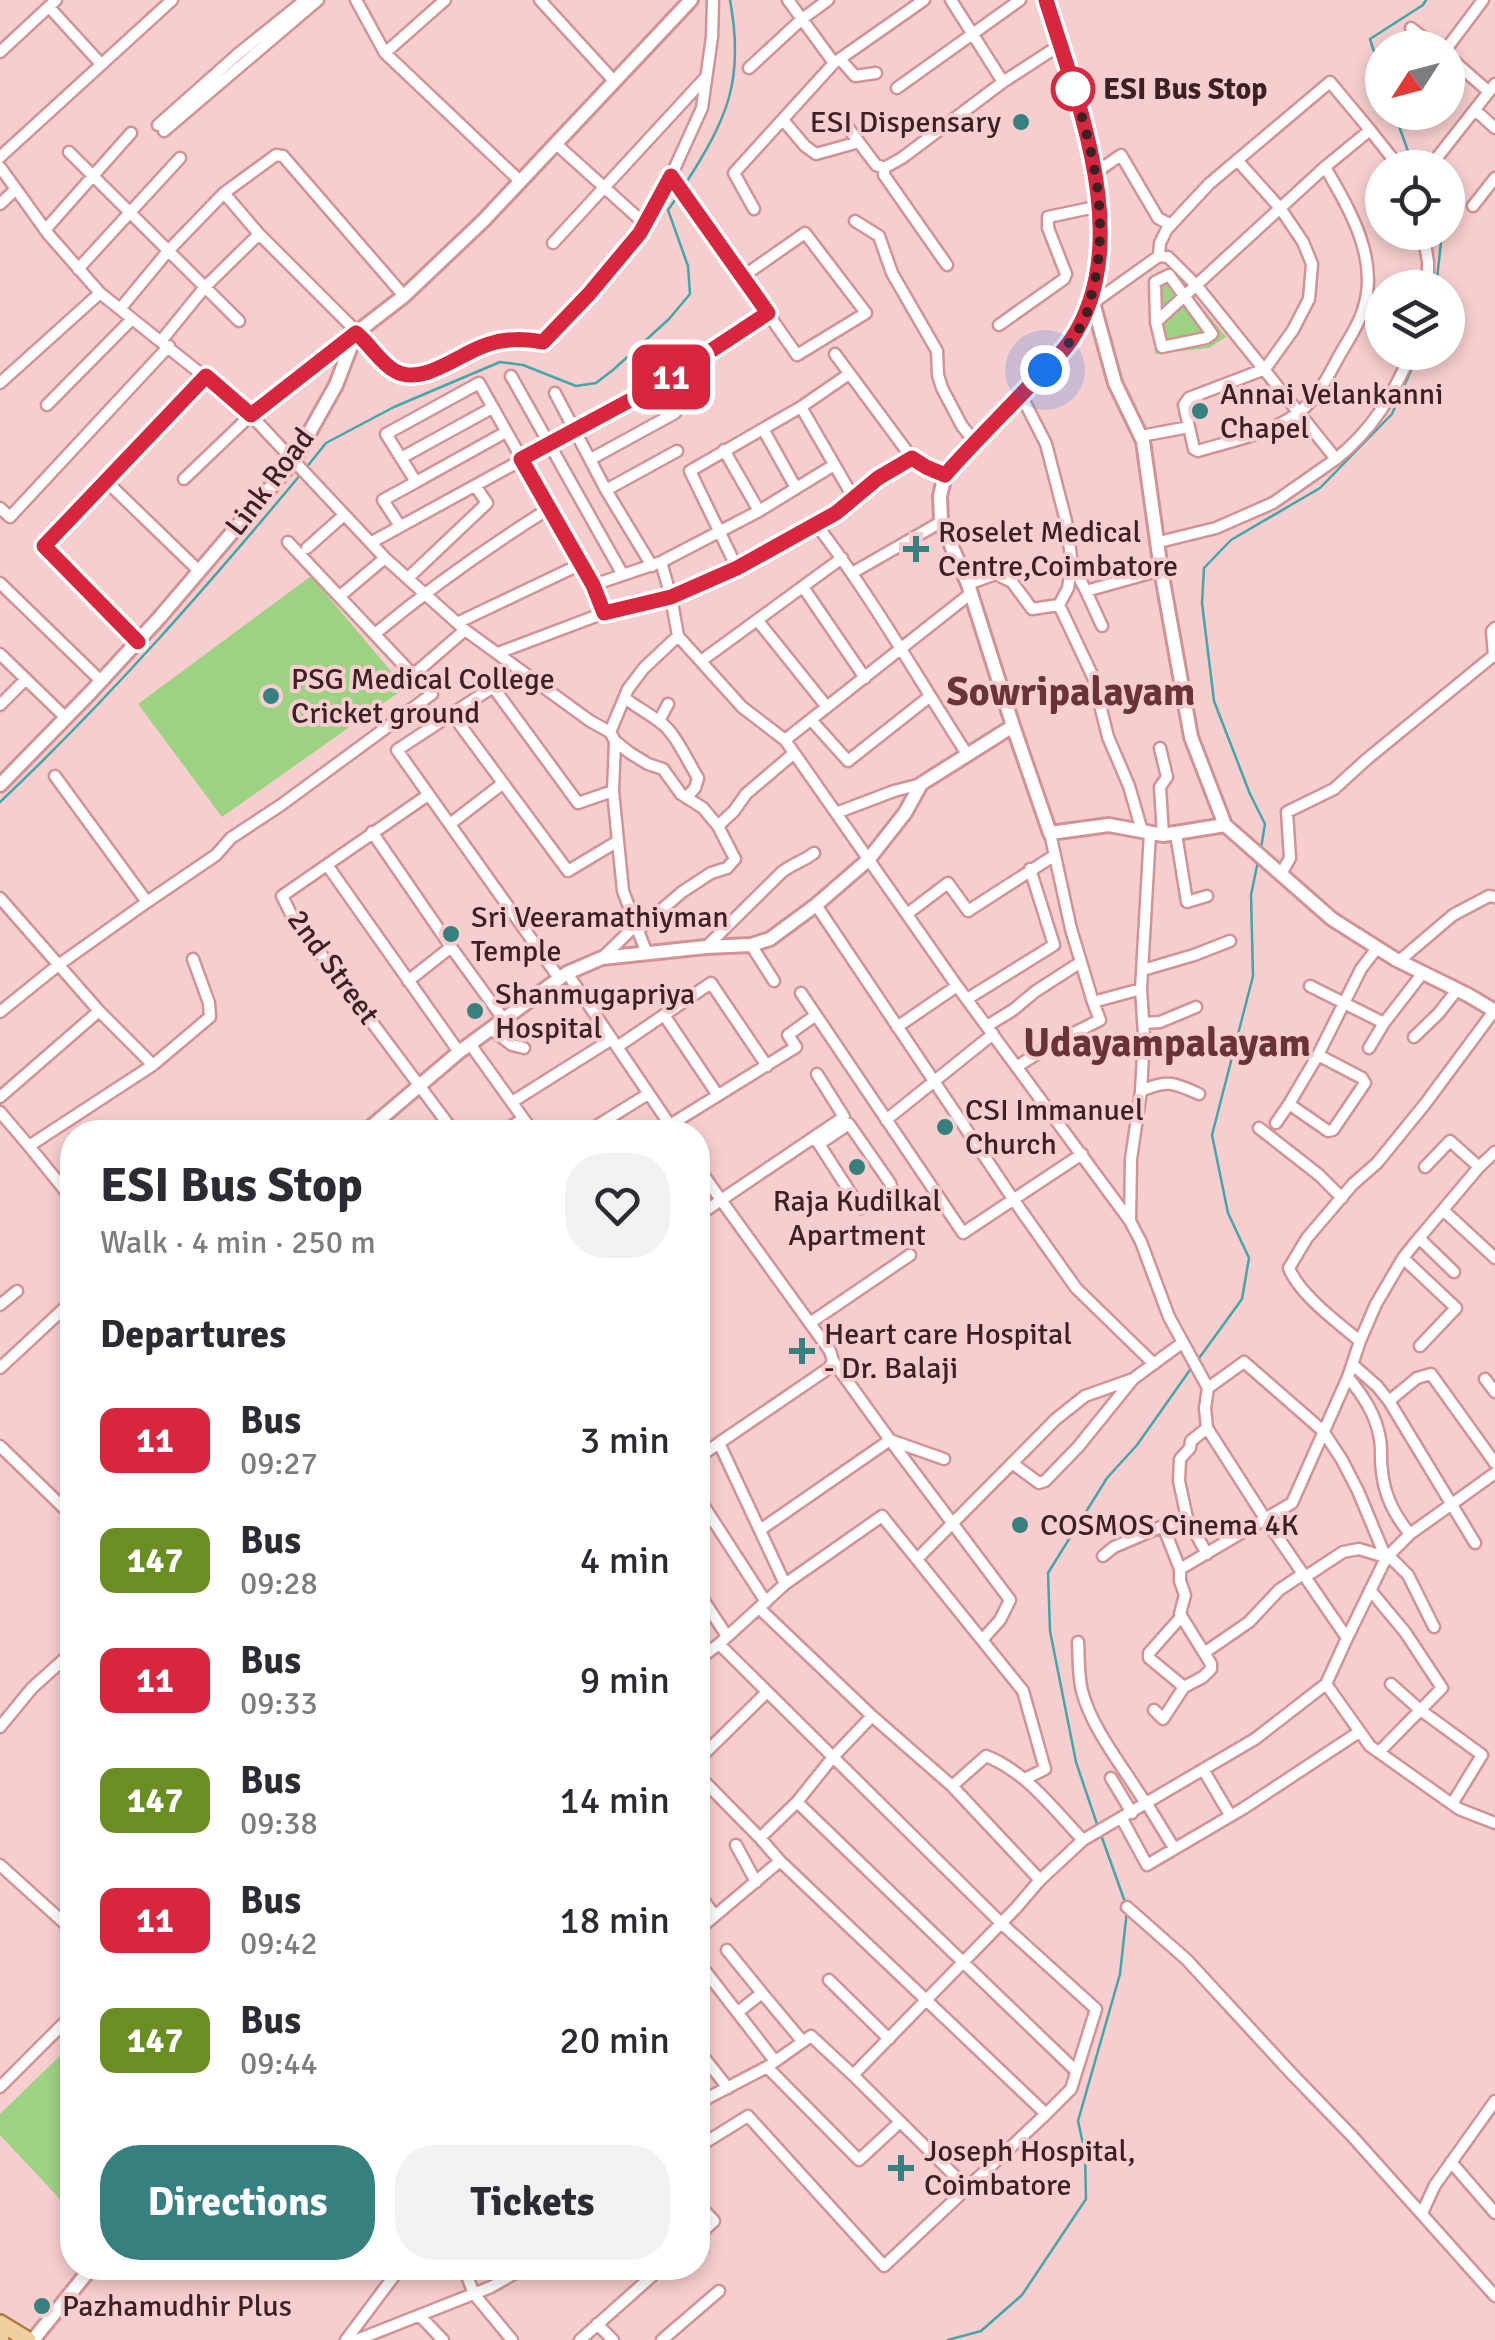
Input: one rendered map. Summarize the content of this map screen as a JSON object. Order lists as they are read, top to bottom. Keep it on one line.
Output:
{"streets":{"street":["Link Road","2nd Street"]},"districts":["Sowripalayam","Udayampalayam"],"places":{"other":["ESI Bus Stop","ESI Dispensary","Annai Velankanni Chapel","PSG Medical College Cricket ground","Sri Veeramathiyman Temple","Shanmugapriya Hospital","CSI Immanuel Church","Raja Kudilkal Apartment","COSMOS Cinema 4K","Pazhamudhir Plus"],"health":["Roselet Medical Centre,Coimbatore","Heart care Hospital - Dr. Balaji","Joseph Hospital, Coimbatore"]},"lines":["bus line 11"],"north":"bottom left","page":{"on_map":"11","heading":[["ESI Bus Stop","Walk · 4 min · 250 m"],"Departures"],"list":[{"mark":"11","name":"Bus","note":"09:27","value":"3 min"},{"mark":"147","name":"Bus","note":"09:28","value":"4 min"},{"mark":"11","name":"Bus","note":"09:33","value":"9 min"},{"mark":"147","name":"Bus","note":"09:38","value":"14 min"},{"mark":"11","name":"Bus","note":"09:42","value":"18 min"},{"mark":"147","name":"Bus","note":"09:44","value":"20 min"}],"buttons":["Directions","Tickets"]}}
